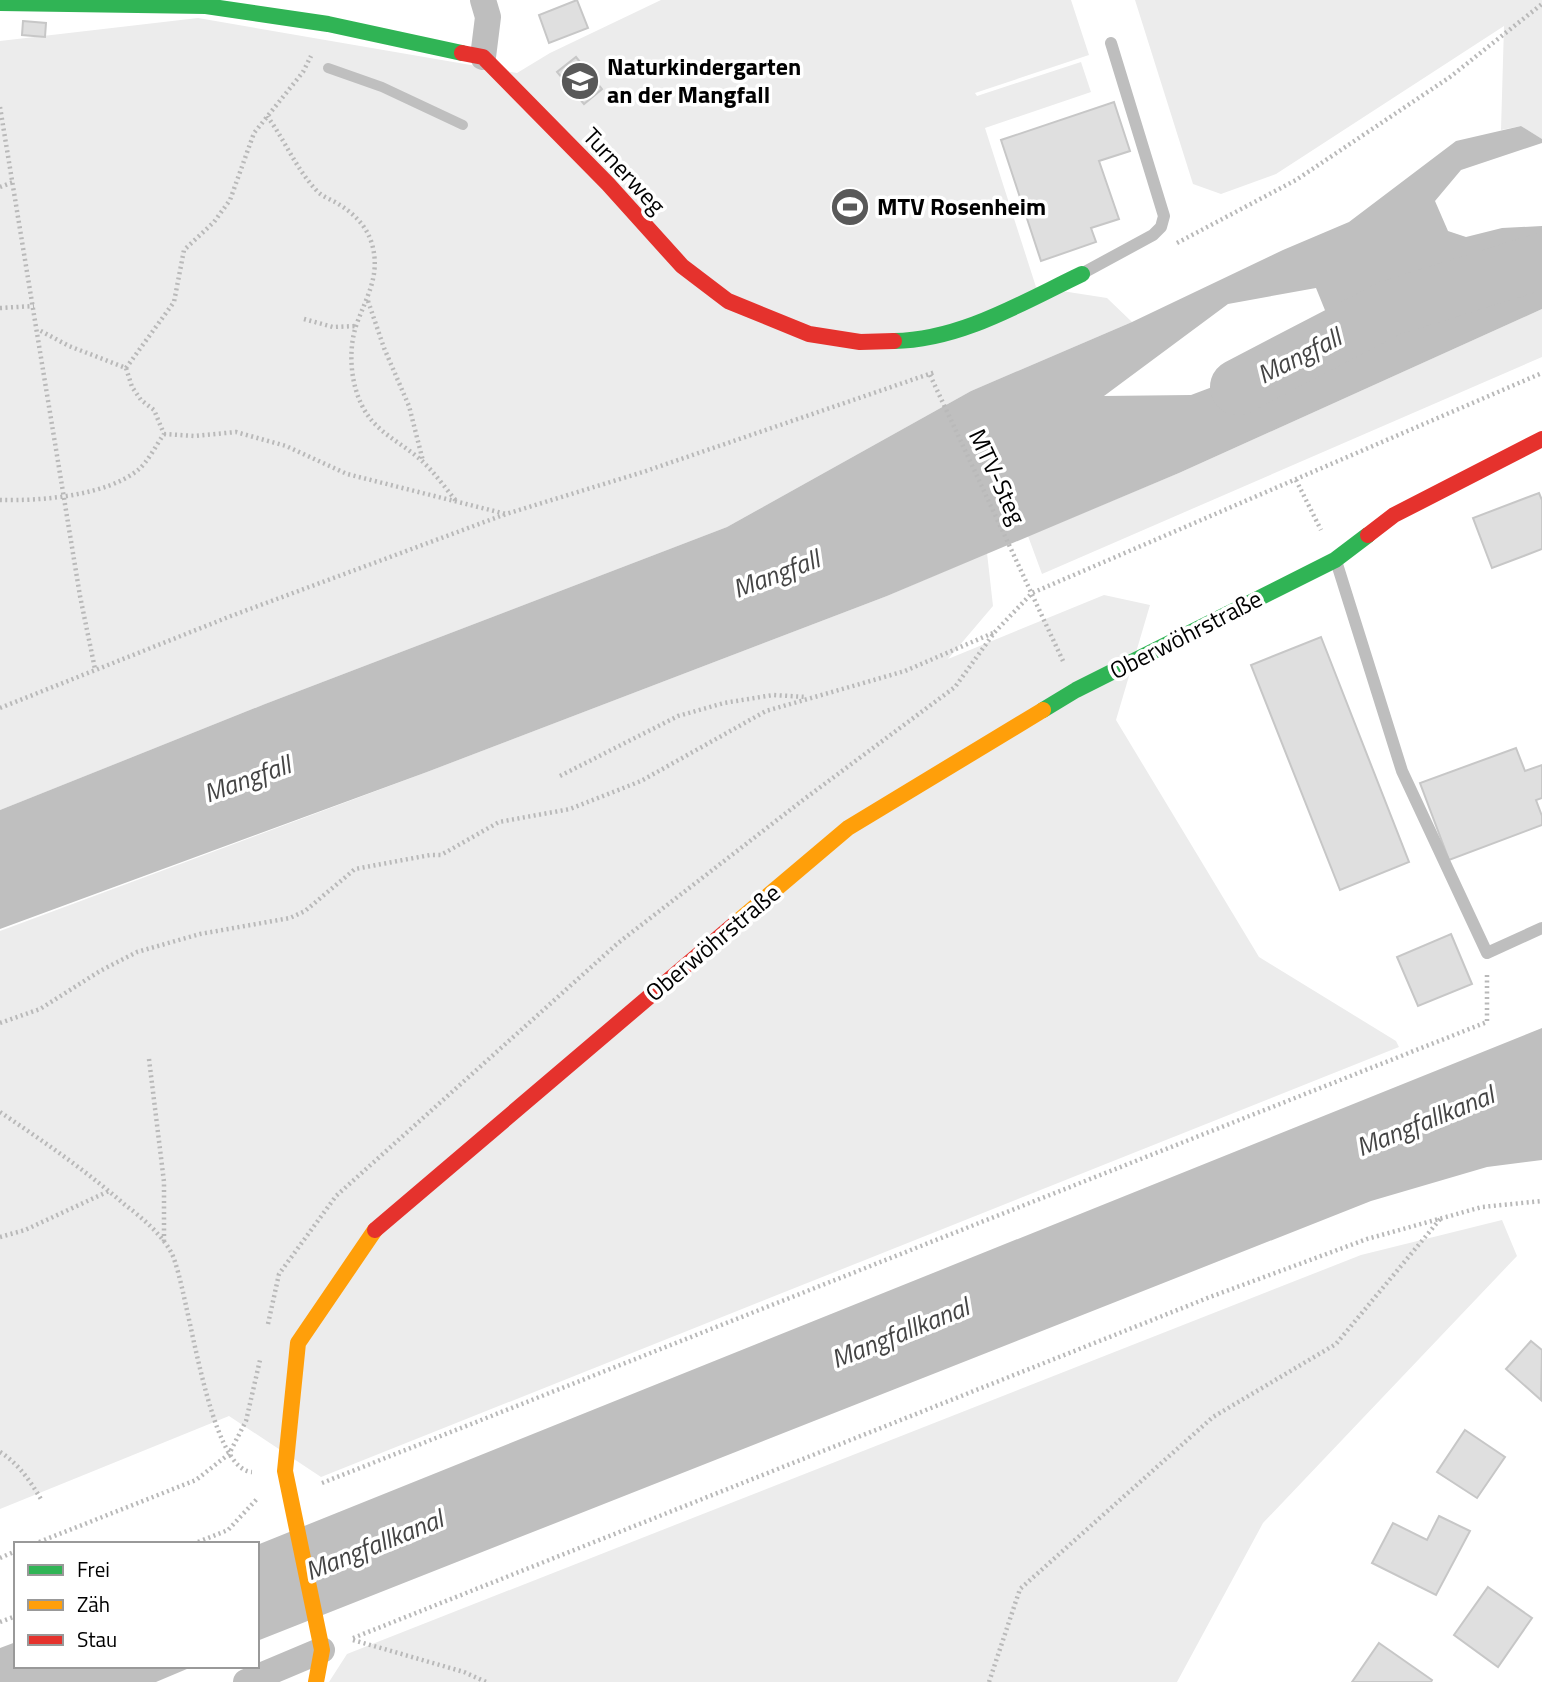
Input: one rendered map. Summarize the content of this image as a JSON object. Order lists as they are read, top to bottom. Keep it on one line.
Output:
{"streets":{"street":["Turnerweg","Oberwöhrstraße"],"path":["MTV-Steg"]},"crossings":[["MTV-Steg","Oberwöhrstraße"]],"water":["Mangfall","Mangfallkanal"],"places":{"school or university":["Naturkindergarten an der Mangfall"],"sports":["MTV Rosenheim"]},"legend":["Frei","Zäh","Stau"]}
